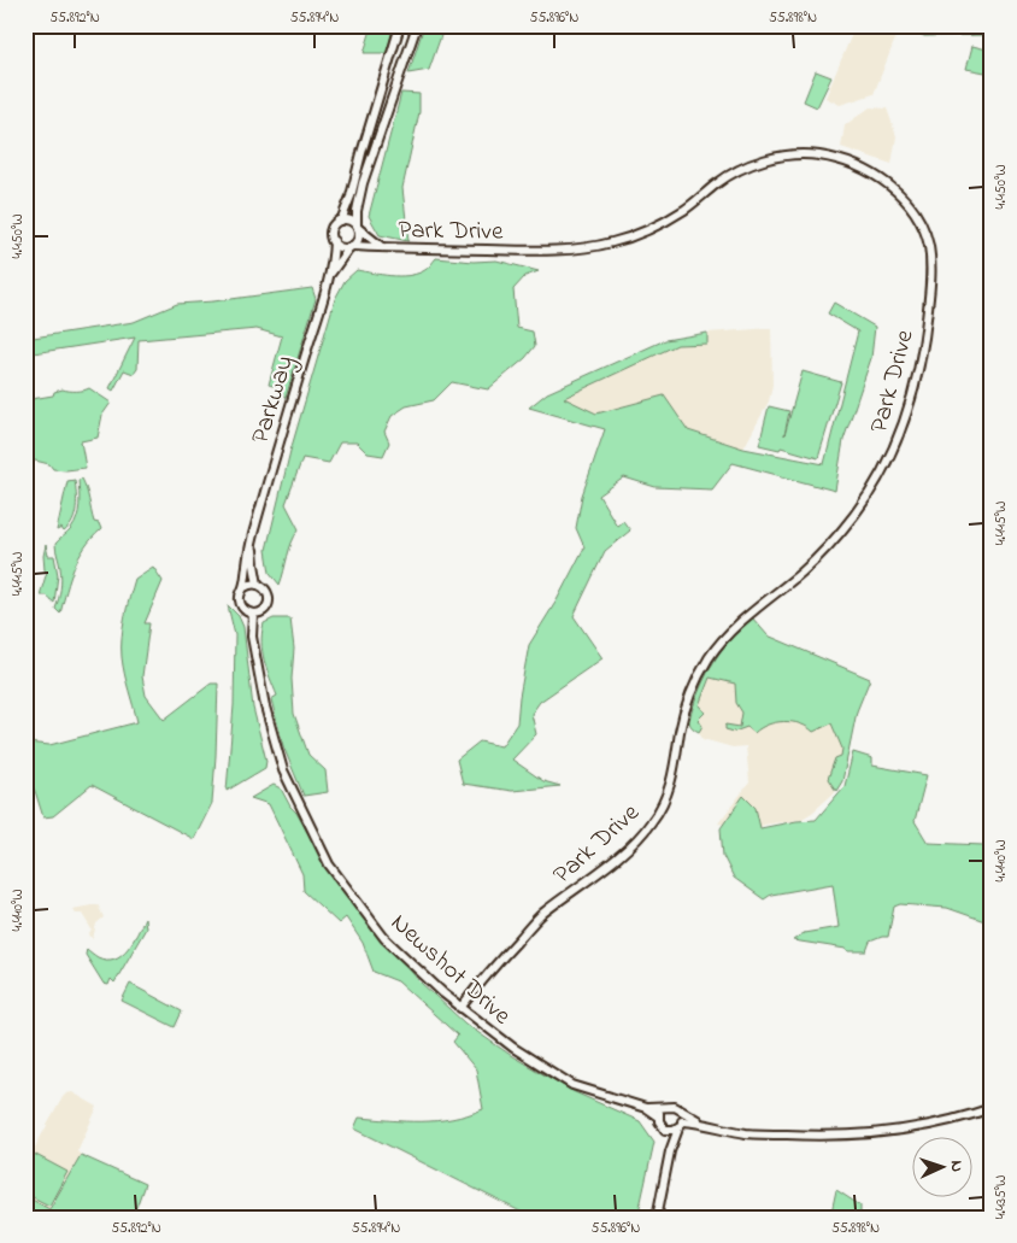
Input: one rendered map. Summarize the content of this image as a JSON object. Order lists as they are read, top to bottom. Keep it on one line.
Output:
{"streets":{"street":["Park Drive","Parkway","Newshot Drive"]},"crossings":[["Park Drive","Parkway"],["Park Drive","Newshot Drive"],["Parkway","Newshot Drive"]],"north":"right","coordinates":["55.892°N","55.894°N","55.896°N","55.898°N","4.450°W","4.445°W","4.440°W","4.435°W"]}
